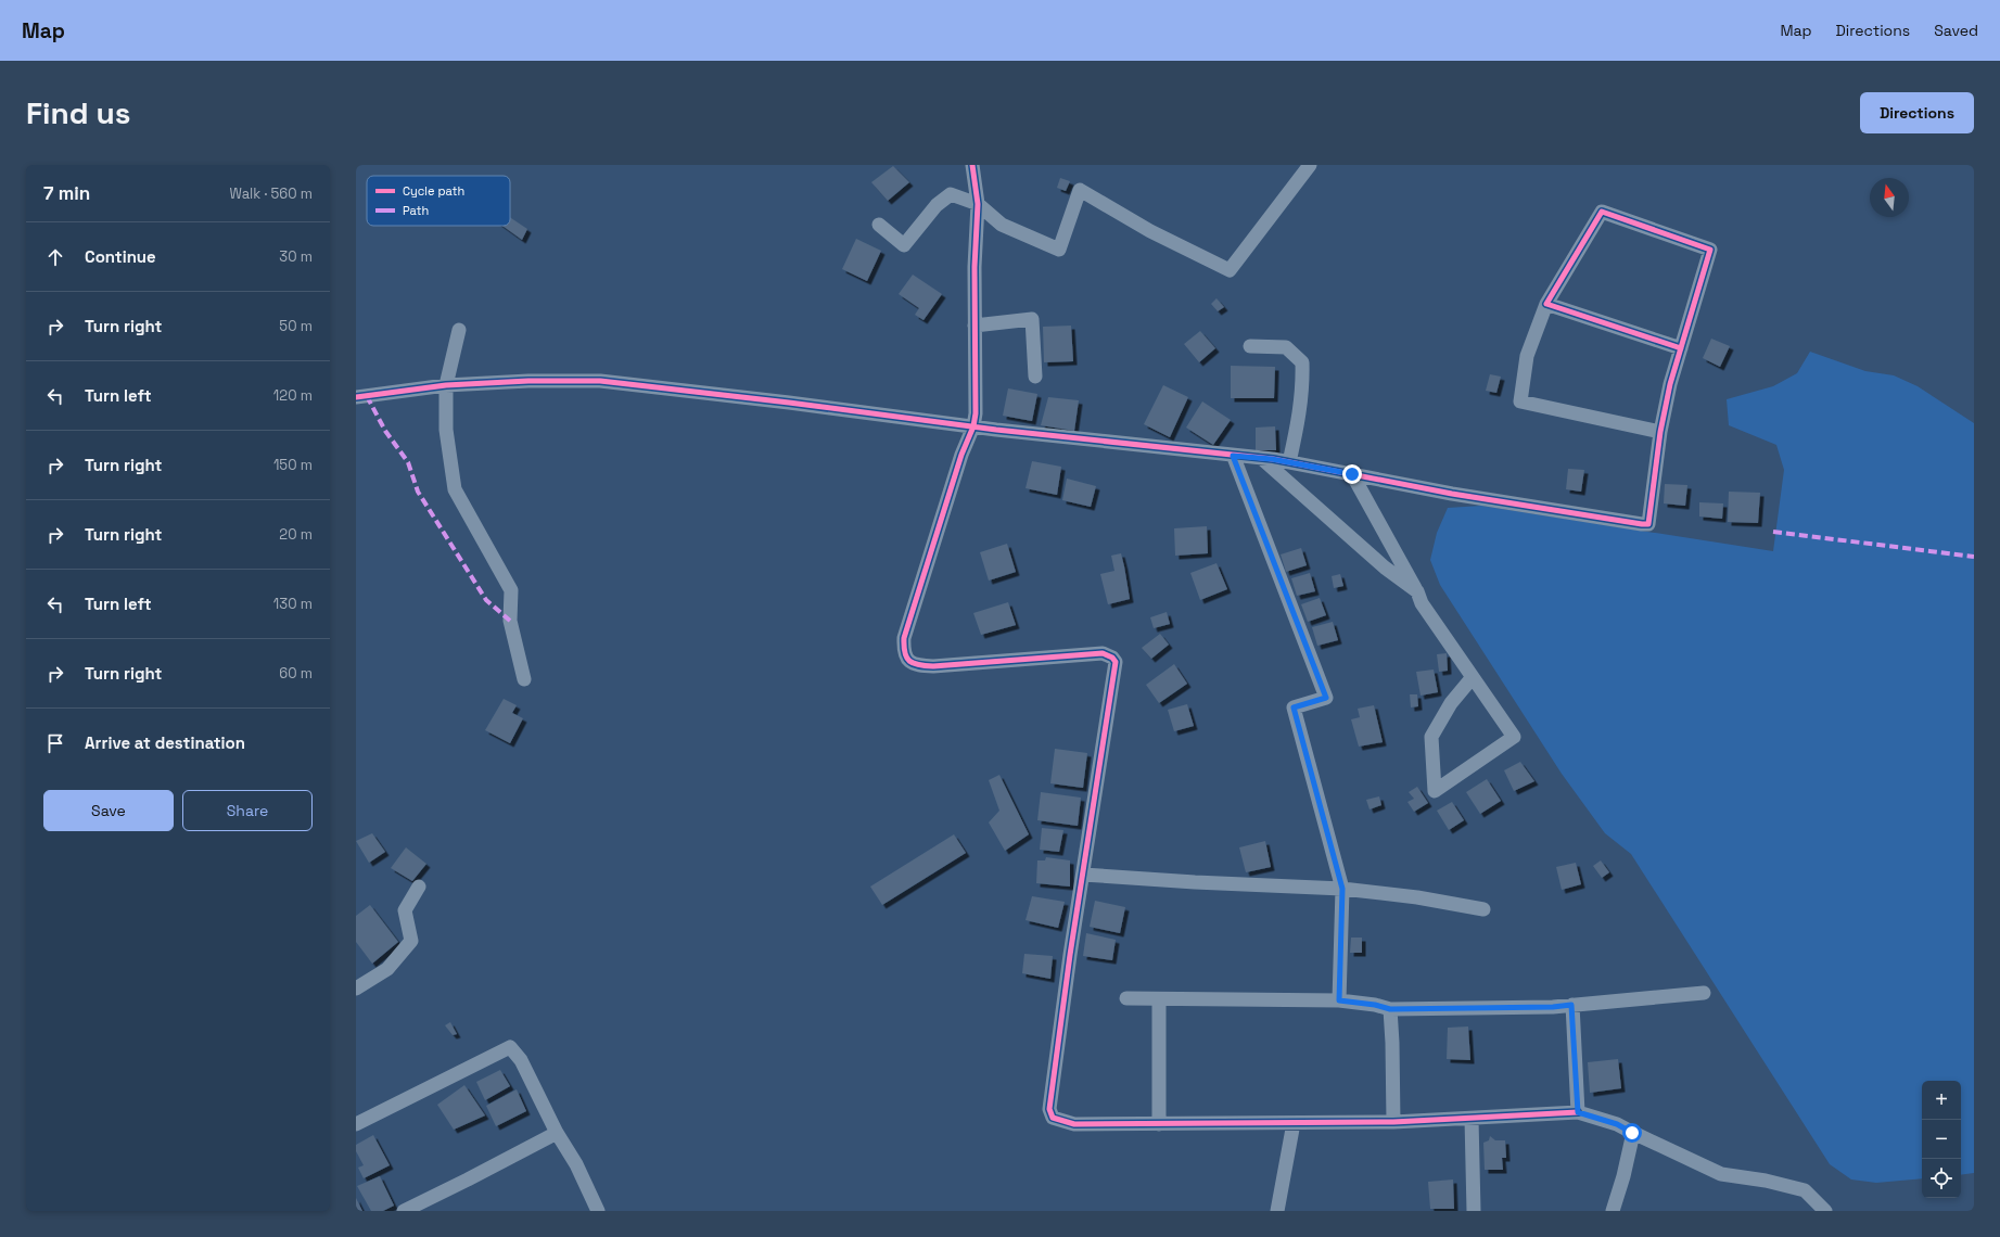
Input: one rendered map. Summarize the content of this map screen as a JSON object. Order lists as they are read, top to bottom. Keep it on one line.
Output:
{"legend":["Cycle path","Path"],"north":"top","page":{"header":"Map","nav":["Map","Directions","Saved"],"buttons":["Directions",["Save","Share"]],"title":"Find us","heading":["7 min","Walk · 560 m"],"list":[["Continue","30 m"],["Turn right","50 m"],["Turn left","120 m"],["Turn right","150 m"],["Turn right","20 m"],["Turn left","130 m"],["Turn right","60 m"],"Arrive at destination"],"map_buttons":["+","−"]}}
